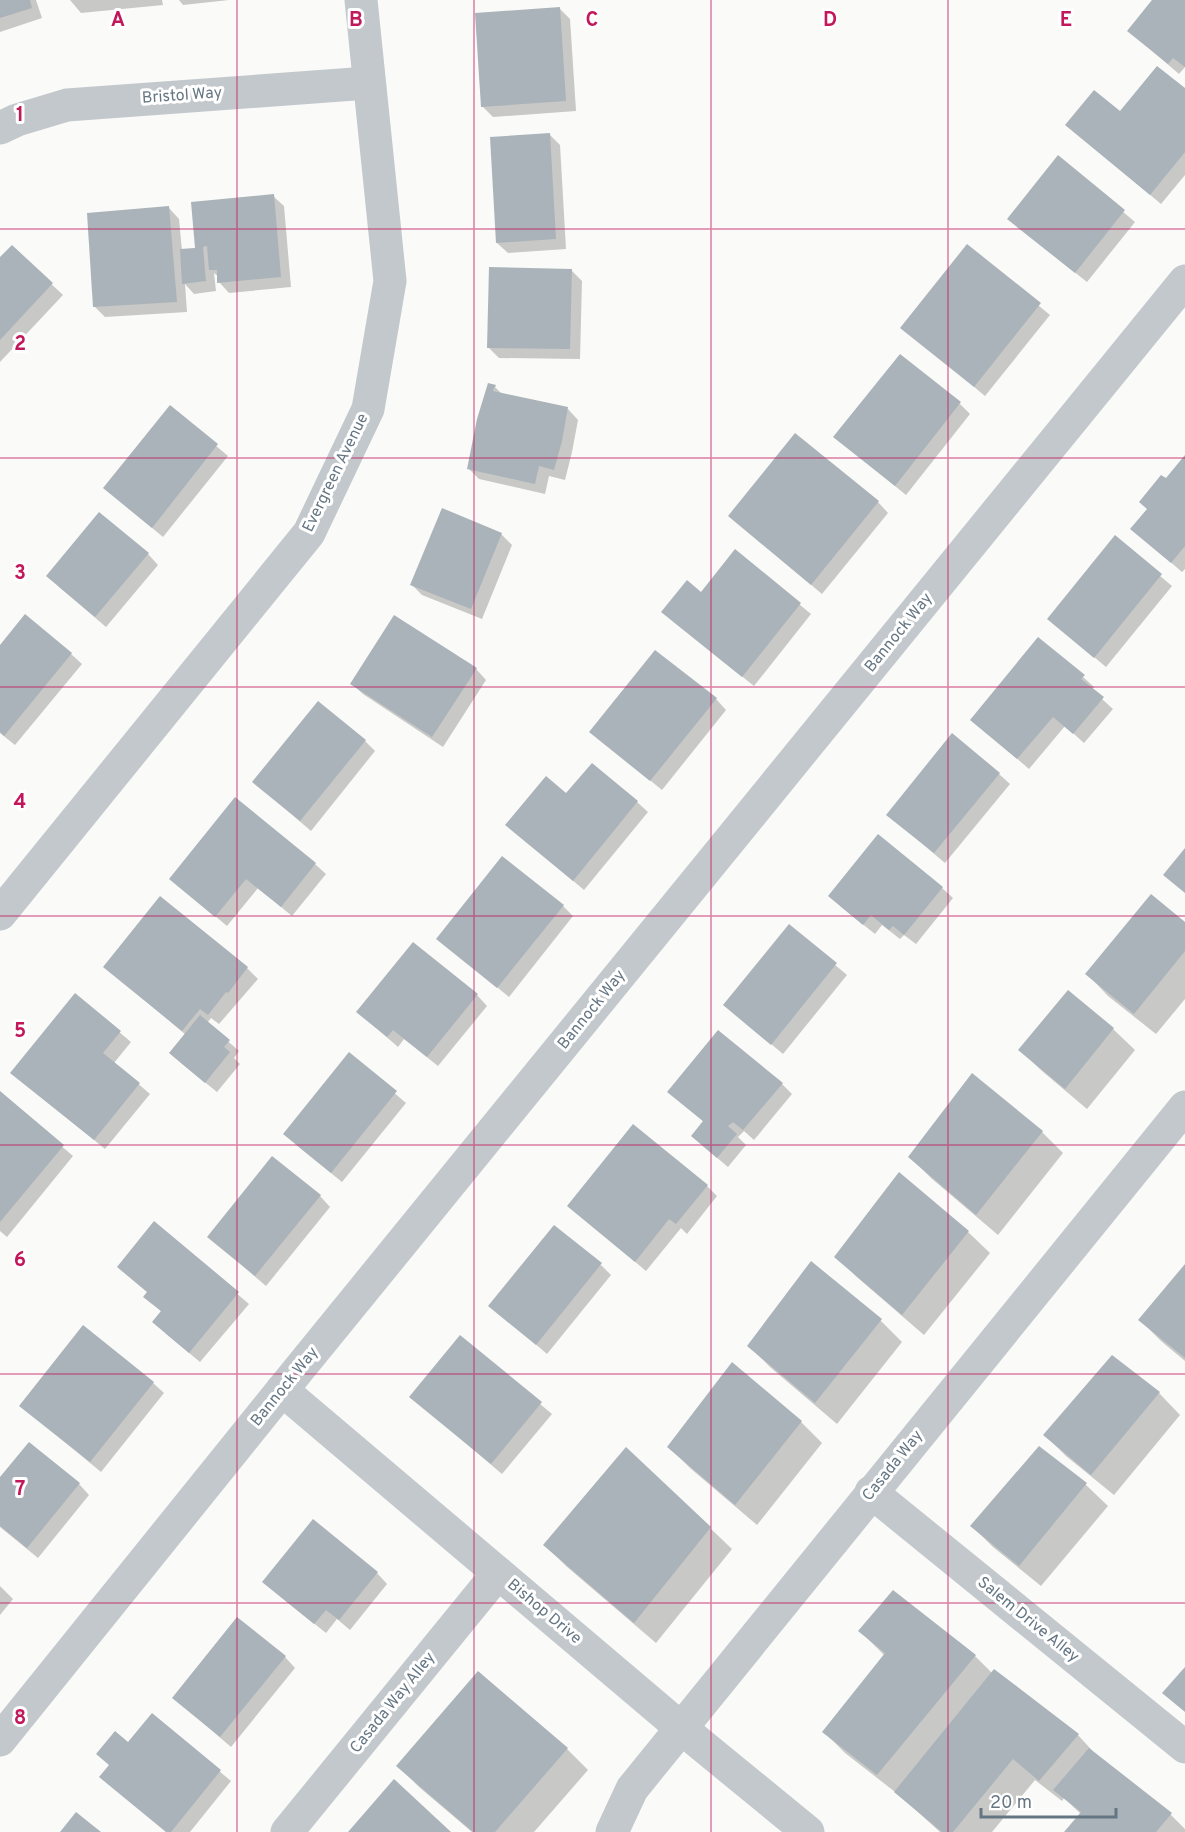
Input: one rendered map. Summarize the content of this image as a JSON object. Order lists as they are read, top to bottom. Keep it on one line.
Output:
{"streets":{"street":["Bristol Way","Evergreen Avenue","Bannock Way","Casada Way","Bishop Drive","Salem Drive Alley","Casada Way Alley"]},"crossings":[["Bristol Way","Evergreen Avenue"],["Bannock Way","Bishop Drive"],["Casada Way","Bishop Drive"],["Casada Way","Salem Drive Alley"],["Bishop Drive","Casada Way Alley"]],"scale_bar":"20 m","grid":{"columns":["A","B","C","D","E"],"rows":["1","2","3","4","5","6","7","8"]}}
